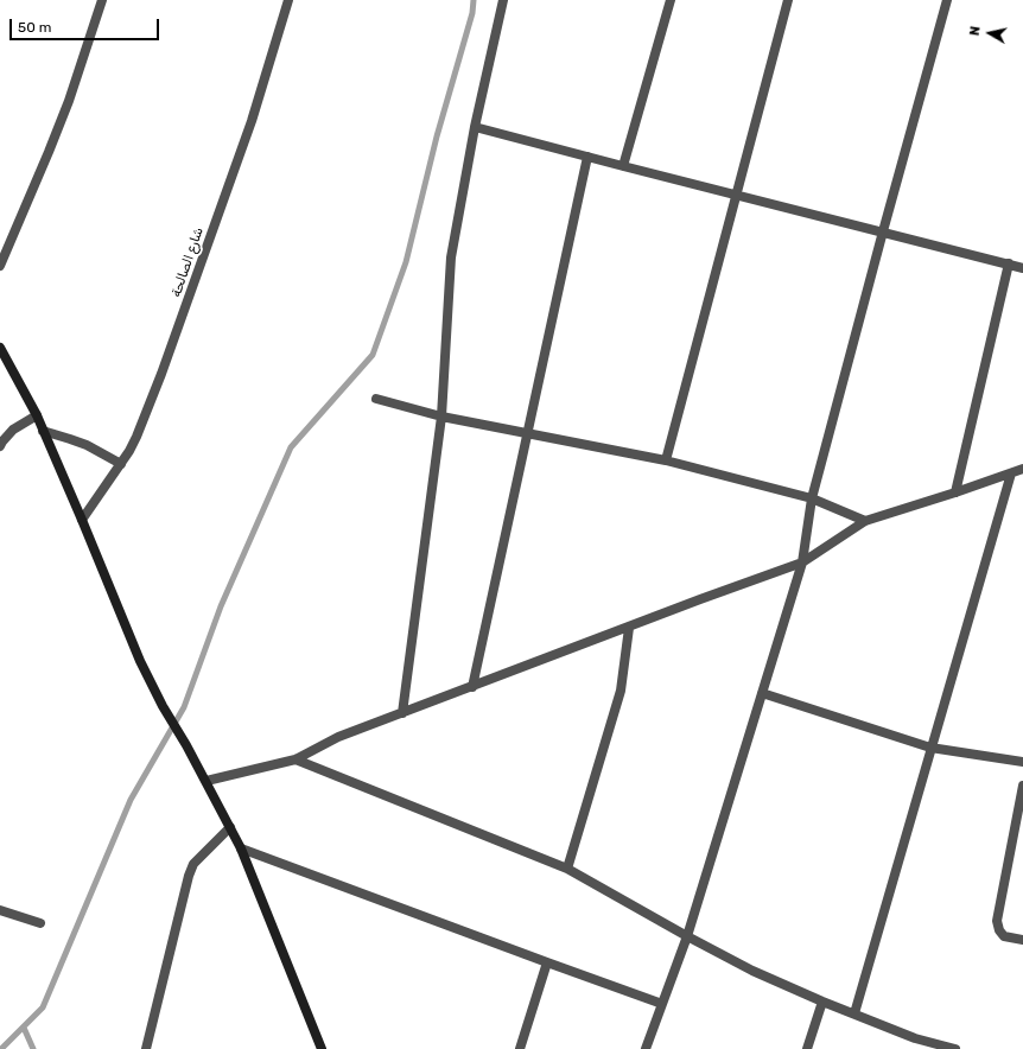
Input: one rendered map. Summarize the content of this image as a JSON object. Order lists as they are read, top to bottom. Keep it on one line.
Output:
{"streets":{"street":["شارع الصالحة"]},"scale_bar":"50 m","north":"left"}
